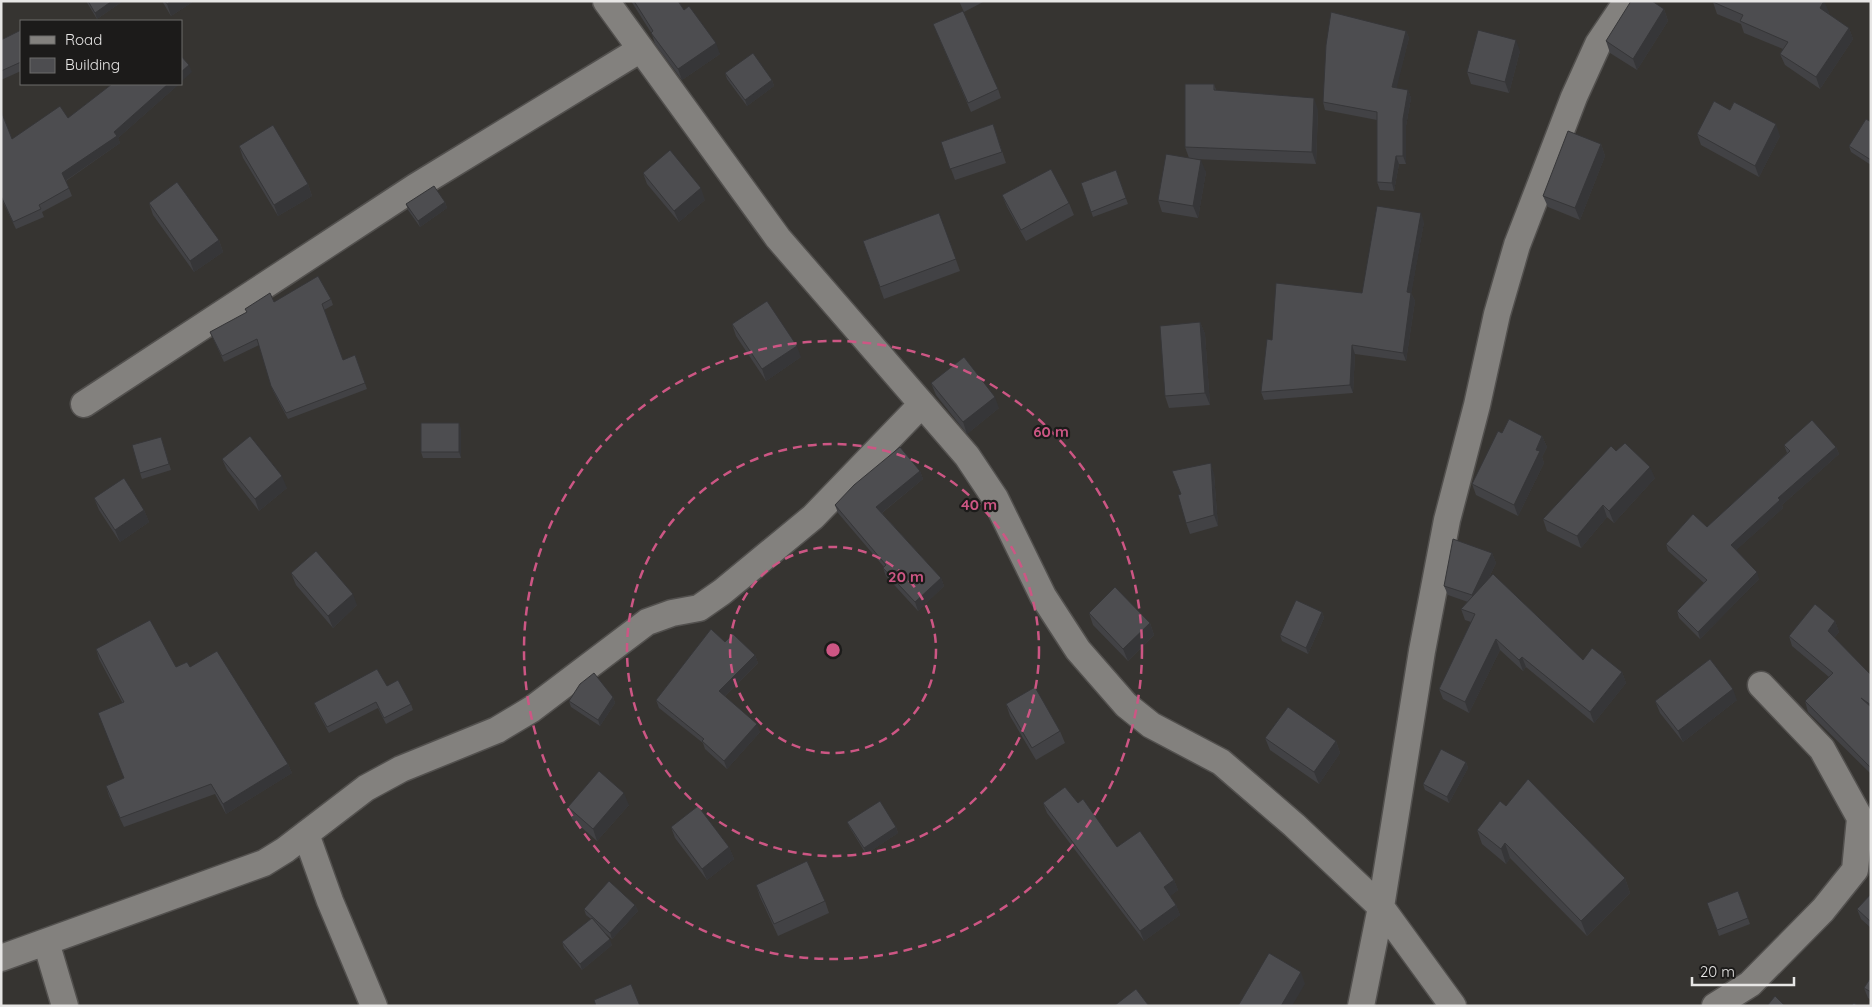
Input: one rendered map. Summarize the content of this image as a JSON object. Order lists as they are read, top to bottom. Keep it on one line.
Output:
{"legend":["Road","Building"],"scale_bar":"20 m","rings":["60 m","40 m","20 m"]}
